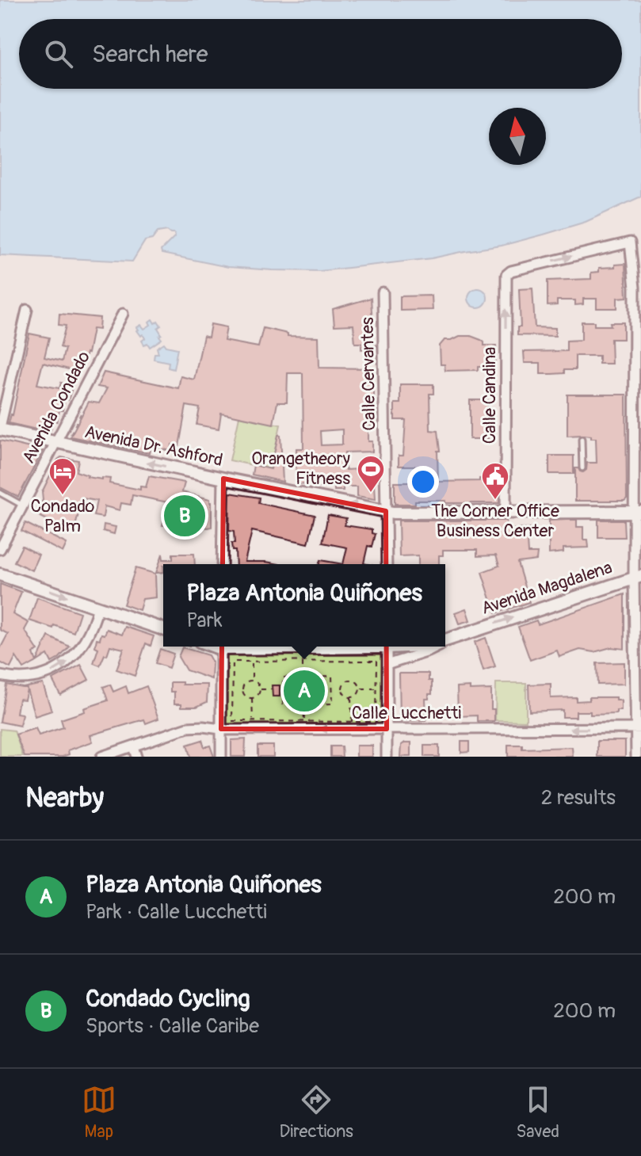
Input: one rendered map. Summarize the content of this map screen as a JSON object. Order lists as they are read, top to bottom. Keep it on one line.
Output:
{"streets":{"street":["Calle Cervantes","Calle Candina","Avenida Condado","Avenida Dr. Ashford","Avenida Magdalena","Calle Lucchetti"]},"crossings":[["Calle Cervantes","Avenida Dr. Ashford"],["Calle Candina","Avenida Dr. Ashford"],["Avenida Condado","Avenida Dr. Ashford"]],"one_way":["Avenida Dr. Ashford","Avenida Magdalena","Calle Lucchetti"],"places":{"sports":["Orangetheory Fitness"],"hotel":["Condado Palm"],"public building":["The Corner Office Business Center"]},"north":"top","page":{"search":"Search here","pins":["B","A"],"popup":["Plaza Antonia Quiñones","Park"],"heading":["Nearby","2 results"],"list":[{"mark":"A","name":"Plaza Antonia Quiñones","note":"Park · Calle Lucchetti","value":"200 m"},{"mark":"B","name":"Condado Cycling","note":"Sports · Calle Caribe","value":"200 m"}],"nav":["Map","Directions","Saved"]}}
